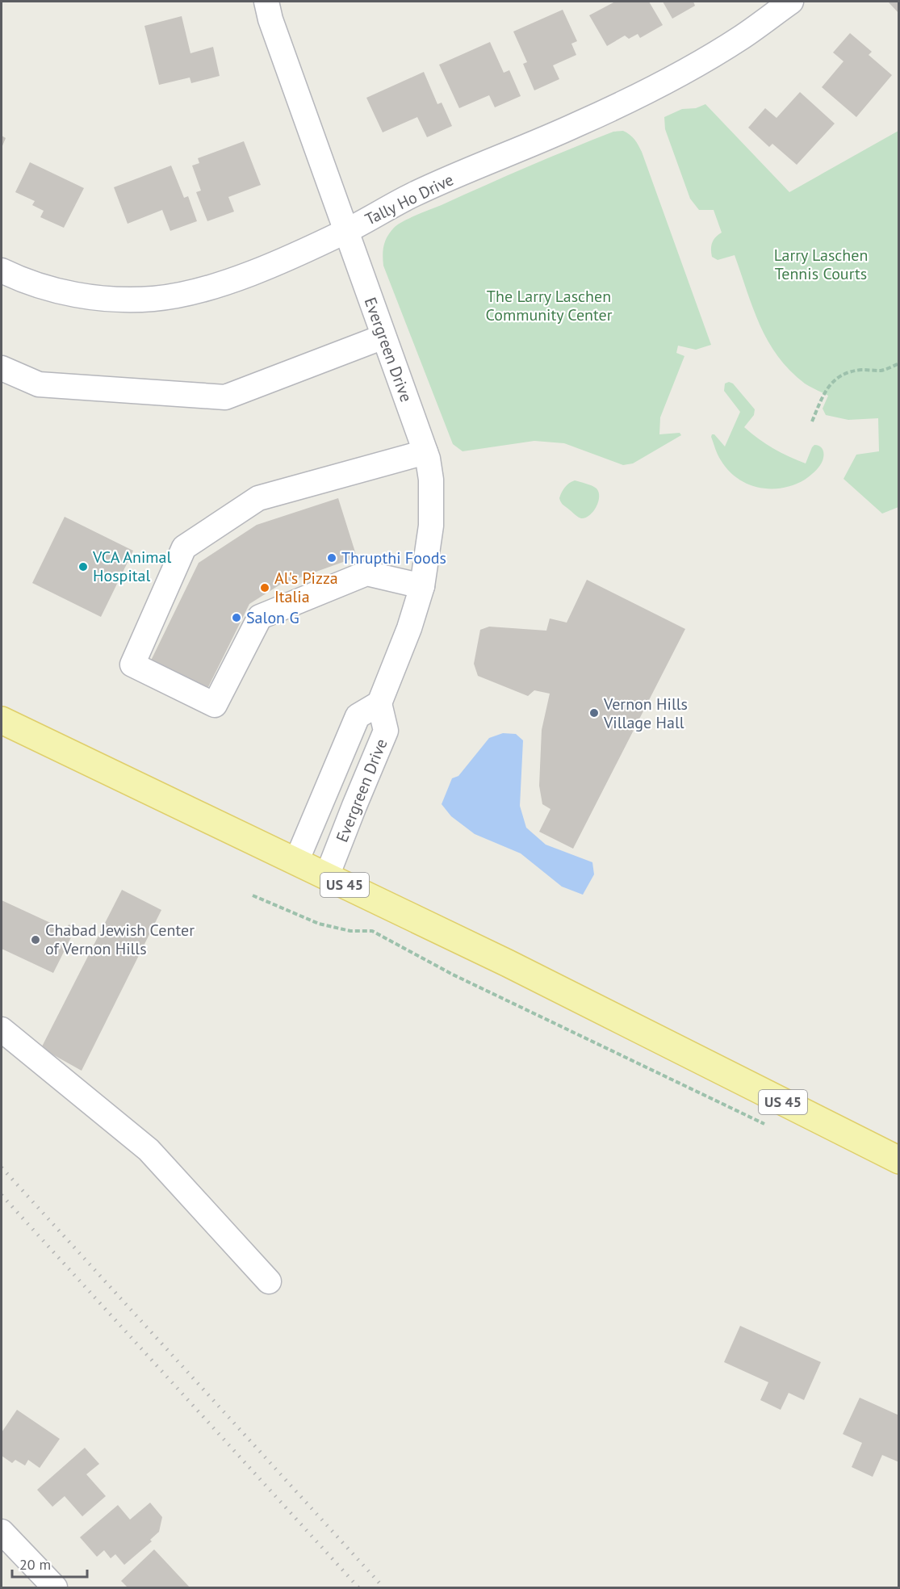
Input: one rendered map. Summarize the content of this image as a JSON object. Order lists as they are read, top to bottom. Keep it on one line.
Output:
{"streets":{"main road":["US 45"],"street":["Tally Ho Drive","Evergreen Drive"]},"crossings":[["Tally Ho Drive","Evergreen Drive"],["Evergreen Drive","US 45"]],"parks":["Larry Laschen Tennis Courts","The Larry Laschen Community Center"],"places":["Thrupthi Foods","VCA Animal Hospital","Al's Pizza Italia","Salon G","Vernon Hills Village Hall","Chabad Jewish Center of Vernon Hills"],"scale_bar":"20 m"}
